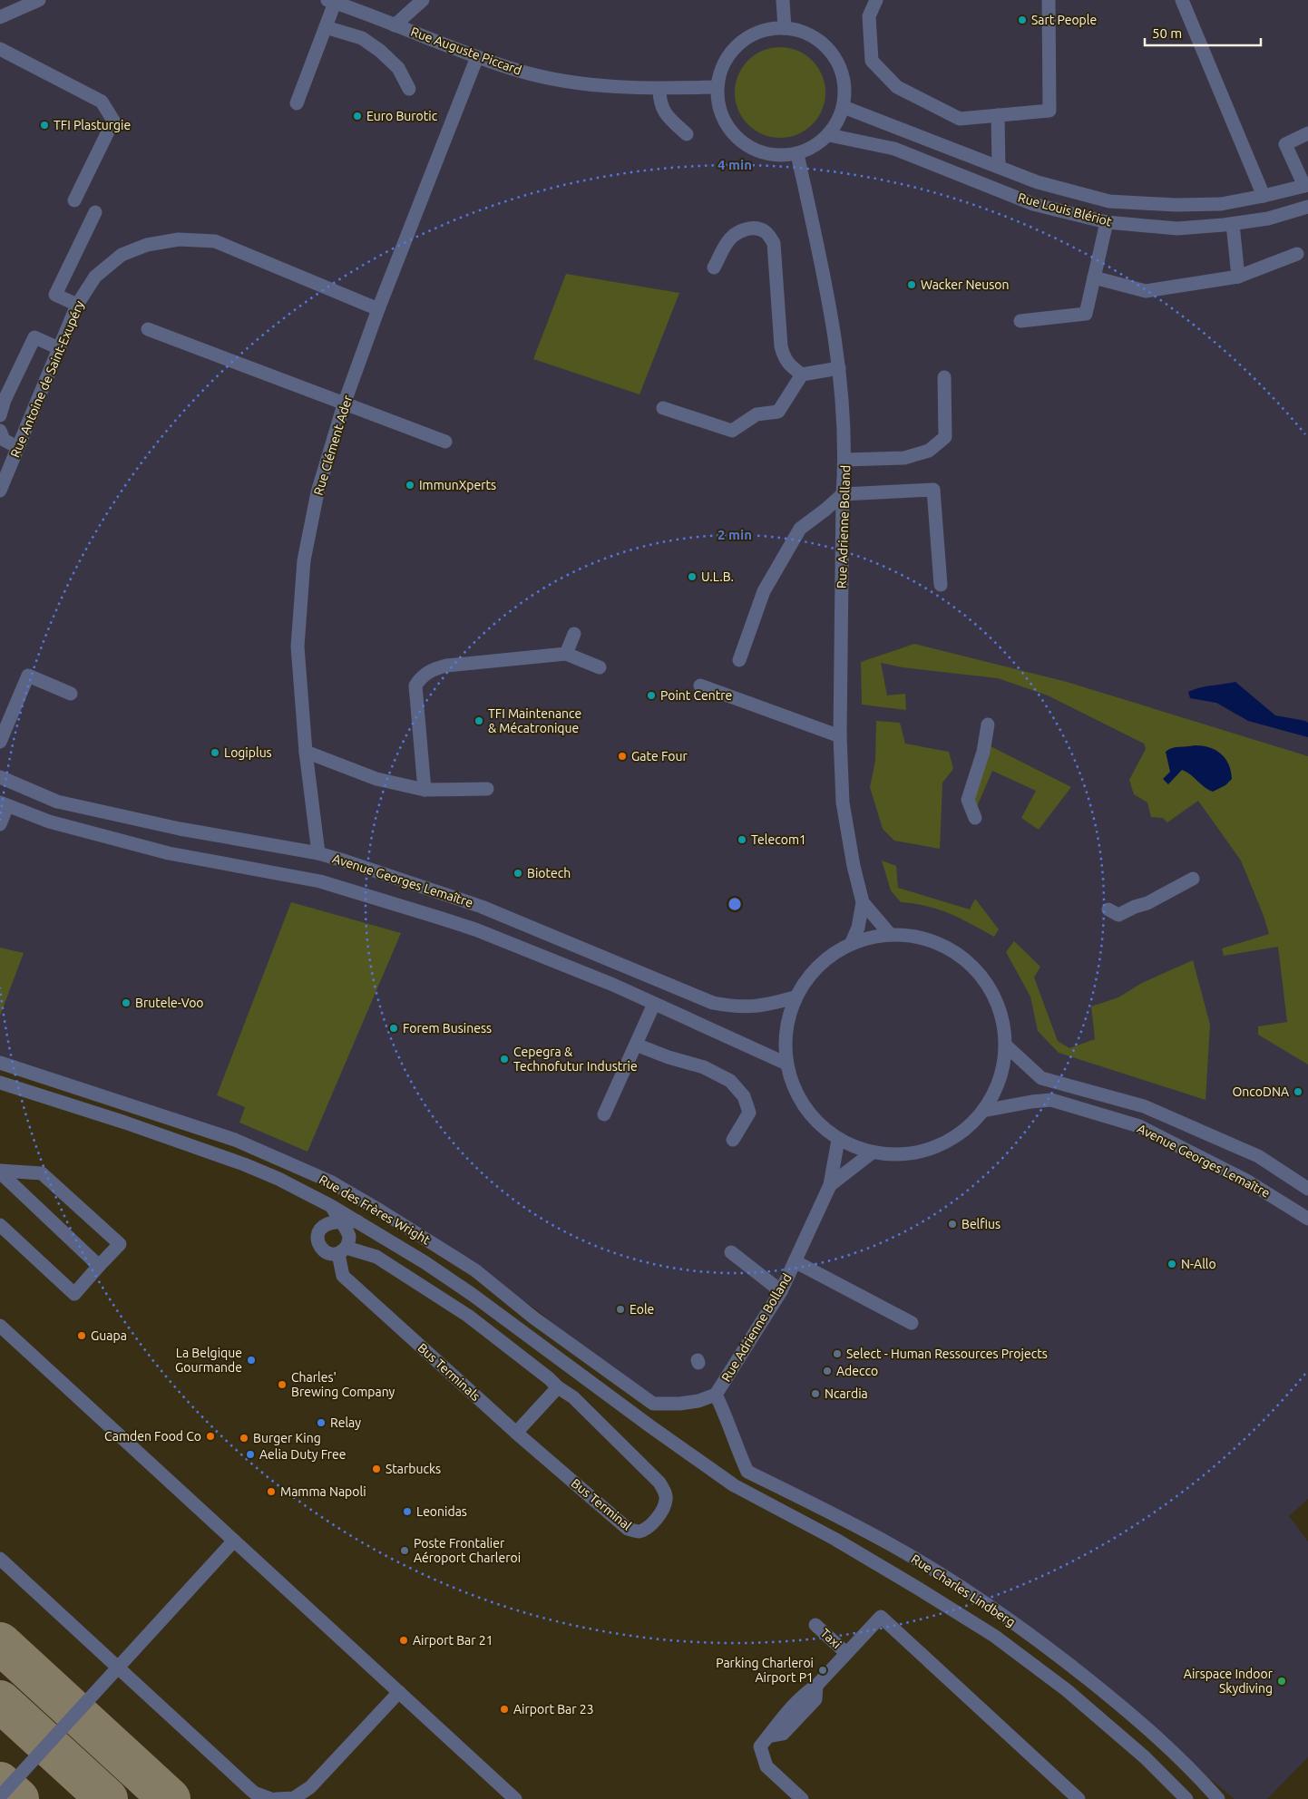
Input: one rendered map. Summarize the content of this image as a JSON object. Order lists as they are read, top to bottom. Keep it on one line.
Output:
{"streets":{"street":["Rue Auguste Piccard","Rue Louis Blériot","Rue Antoine de Saint-Exupéry","Rue Clément Ader","Rue Adrienne Bolland","Avenue Georges Lemaître","Rue des Frères Wright","Bus Terminals","Bus Terminal","Rue Charles Lindberg","Taxi"]},"crossings":[["Rue Auguste Piccard","Rue Louis Blériot"],["Rue Auguste Piccard","Rue Clément Ader"],["Rue Auguste Piccard","Rue Adrienne Bolland"],["Rue Louis Blériot","Rue Adrienne Bolland"],["Rue Antoine de Saint-Exupéry","Rue Clément Ader"],["Rue Clément Ader","Avenue Georges Lemaître"],["Rue Adrienne Bolland","Rue des Frères Wright"],["Rue Adrienne Bolland","Rue Charles Lindberg"],["Rue des Frères Wright","Rue Charles Lindberg"],["Bus Terminals","Bus Terminal"]],"places":["Sart People","Euro Burotic","TFI Plasturgie","Wacker Neuson","ImmunXperts","U.L.B.","Point Centre","TFI Maintenance & Mécatronique","Logiplus","Gate Four","Telecom1","Biotech","Brutele-Voo","Forem Business","Cepegra & Technofutur Industrie","OncoDNA","Belfius","N-Allo","Eole","Guapa","Select - Human Ressources Projects","La Belgique Gourmande","Adecco","Charles' Brewing Company","Ncardia","Relay","Camden Food Co","Burger King","Aelia Duty Free","Starbucks","Mamma Napoli","Leonidas","Poste Frontalier Aéroport Charleroi","Airport Bar 21","Parking Charleroi Airport P1","Airspace Indoor Skydiving","Airport Bar 23"],"scale_bar":"50 m","rings":["4 min","2 min"]}
